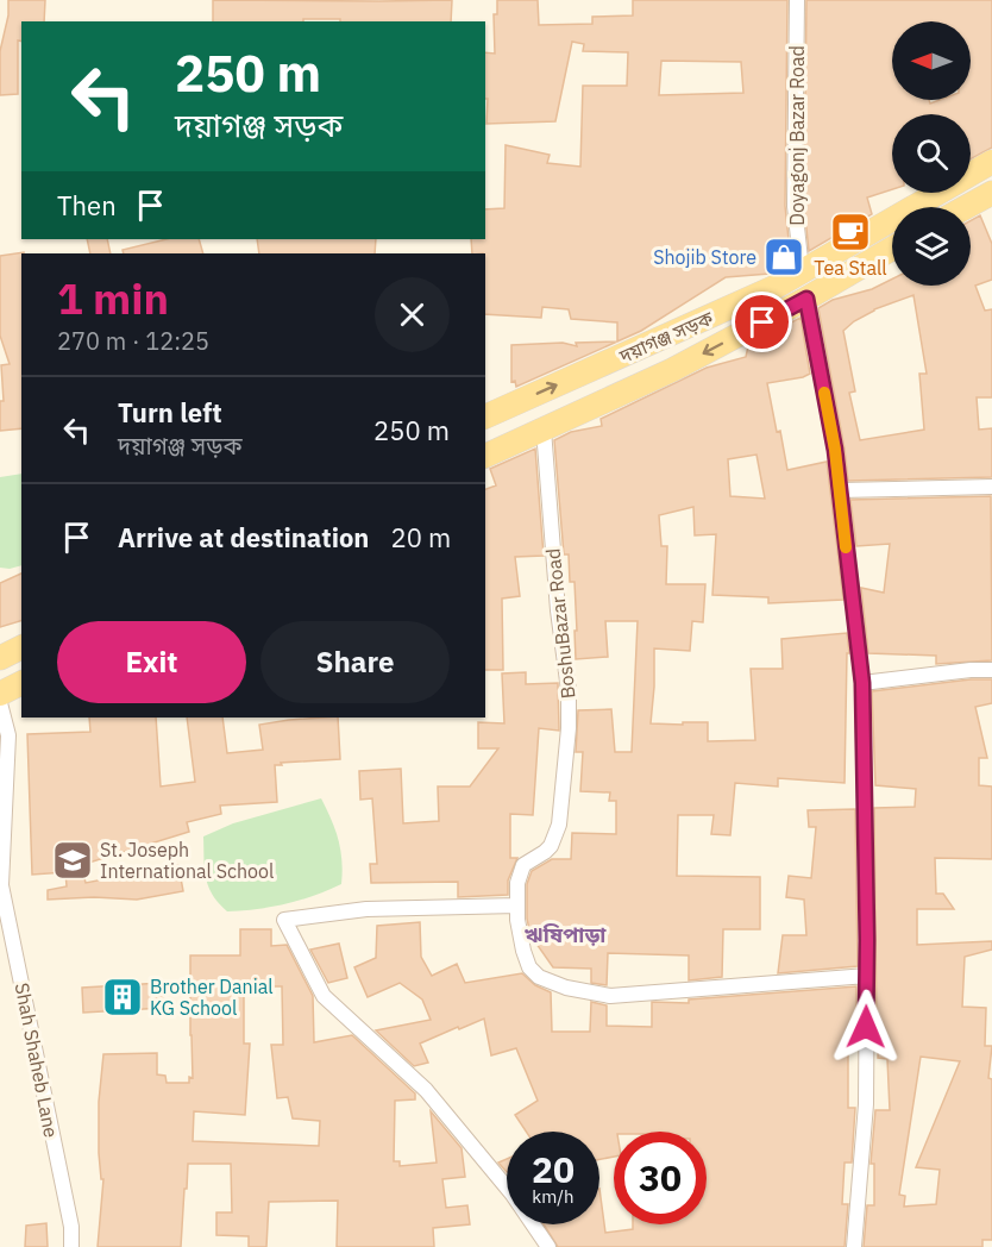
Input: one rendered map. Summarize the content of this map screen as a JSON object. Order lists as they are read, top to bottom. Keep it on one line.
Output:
{"streets":{"main road":["দয়াগঞ্জ সড়ক"],"street":["Doyagonj Bazar Road","BoshuBazar Road","Shah Shaheb Lane"]},"crossings":[["Doyagonj Bazar Road","দয়াগঞ্জ সড়ক"],["দয়াগঞ্জ সড়ক","BoshuBazar Road"]],"districts":["ঋষিপাড়া"],"places":{"cafe":["Tea Stall"],"shop":["Shojib Store"],"school or university":["St. Joseph International School"],"building":["Brother Danial KG School"]},"north":"left","page":{"turn":["250 m","দয়াগঞ্জ সড়ক"],"then":"Then","heading":["1 min","270 m · 12:25"],"list":[{"name":"Turn left","note":"দয়াগঞ্জ সড়ক","value":"250 m"},{"name":"Arrive at destination","value":"20 m"}],"buttons":["Exit","Share"],"speed":"20 km/h","limit":"30"}}
